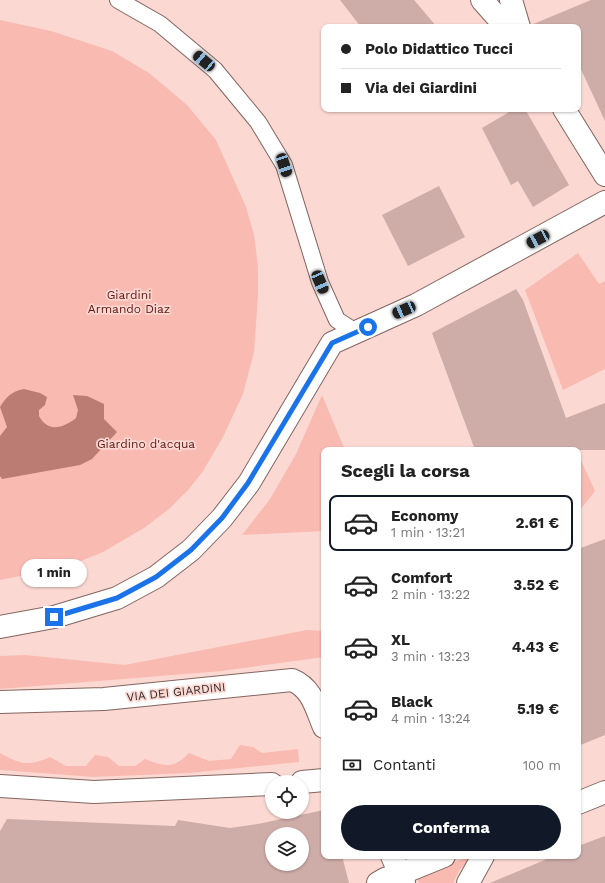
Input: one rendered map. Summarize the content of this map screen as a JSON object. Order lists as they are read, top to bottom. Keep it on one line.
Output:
{"streets":{"street":["VIA DEI GIARDINI"]},"parks":["Giardini Armando Diaz","Giardino d'acqua"],"page":{"banner":["Polo Didattico Tucci","Via dei Giardini"],"heading":"Scegli la corsa","list":[{"name":"Economy","note":"1 min · 13:21","value":"2.61 €"},{"name":"Comfort","note":"2 min · 13:22","value":"3.52 €"},{"name":"XL","note":"3 min · 13:23","value":"4.43 €"},{"name":"Black","note":"4 min · 13:24","value":"5.19 €"}],"bubble":"1 min","pay":["Contanti","100 m"],"buttons":"Conferma"}}
